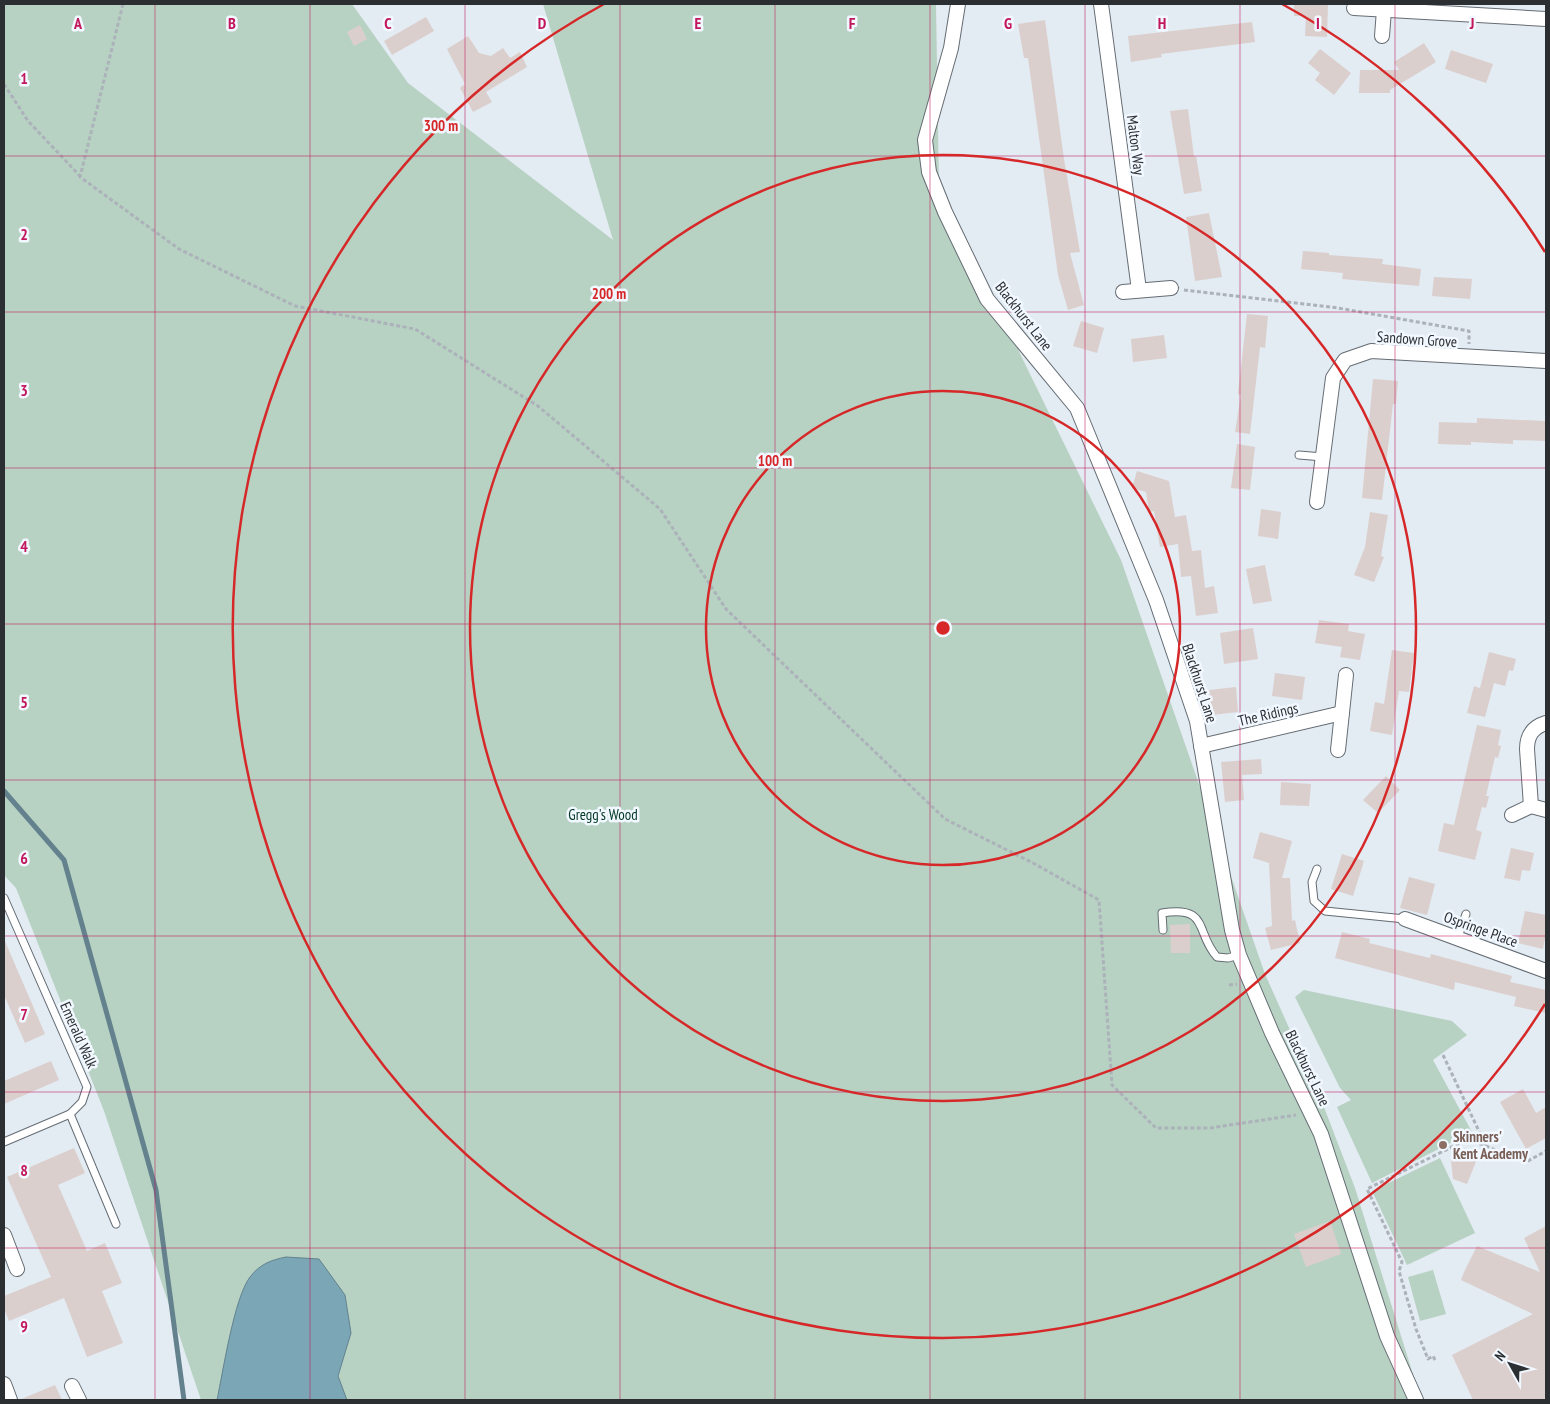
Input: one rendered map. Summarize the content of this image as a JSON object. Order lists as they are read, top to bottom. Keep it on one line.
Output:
{"streets":{"street":["Malton Way","Blackhurst Lane","Sandown Grove","The Ridings","Ospringe Place"],"lane":["Emerald Walk"]},"crossings":[["Blackhurst Lane","The Ridings"]],"parks":["Gregg's Wood"],"places":["Skinners' Kent Academy"],"north":"top left","grid":{"columns":["A","B","C","D","E","F","G","H","I","J"],"rows":["1","2","3","4","5","6","7","8","9"]},"rings":["300 m","200 m","100 m"]}
